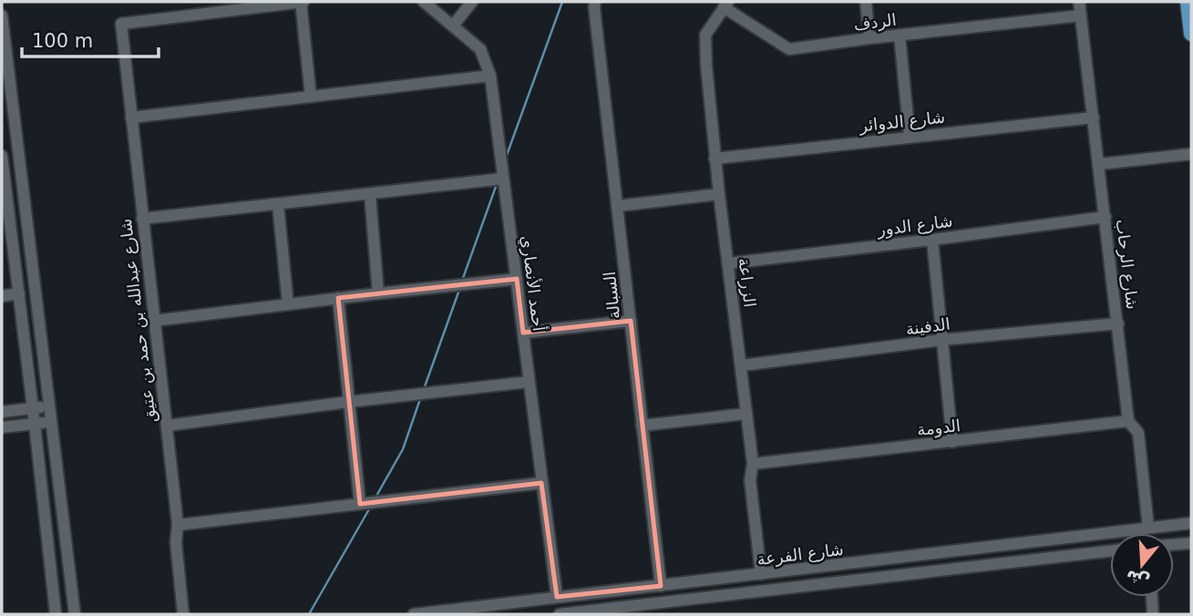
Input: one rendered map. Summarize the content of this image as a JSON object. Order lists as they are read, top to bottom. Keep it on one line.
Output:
{"streets":{"street":["الردف","شارع الدوائر","شارع الدور","شارع الرحاب","الزراعة","أحمد الأنصاري","السبالة","شارع عبدالله بن حمد بن عتيق","الدفينة","الدومة","شارع الفرعة"]},"crossings":[["الردف","شارع الرحاب"],["الردف","الزراعة"],["شارع الدوائر","شارع الرحاب"],["شارع الدوائر","الزراعة"],["شارع الدور","شارع الرحاب"],["شارع الدور","الزراعة"],["شارع الرحاب","الدفينة"],["شارع الرحاب","الدومة"],["شارع الرحاب","شارع الفرعة"],["الزراعة","الدفينة"],["الزراعة","الدومة"],["الزراعة","شارع الفرعة"],["أحمد الأنصاري","شارع الفرعة"],["السبالة","شارع الفرعة"]],"scale_bar":"100 m","north":"bottom"}
